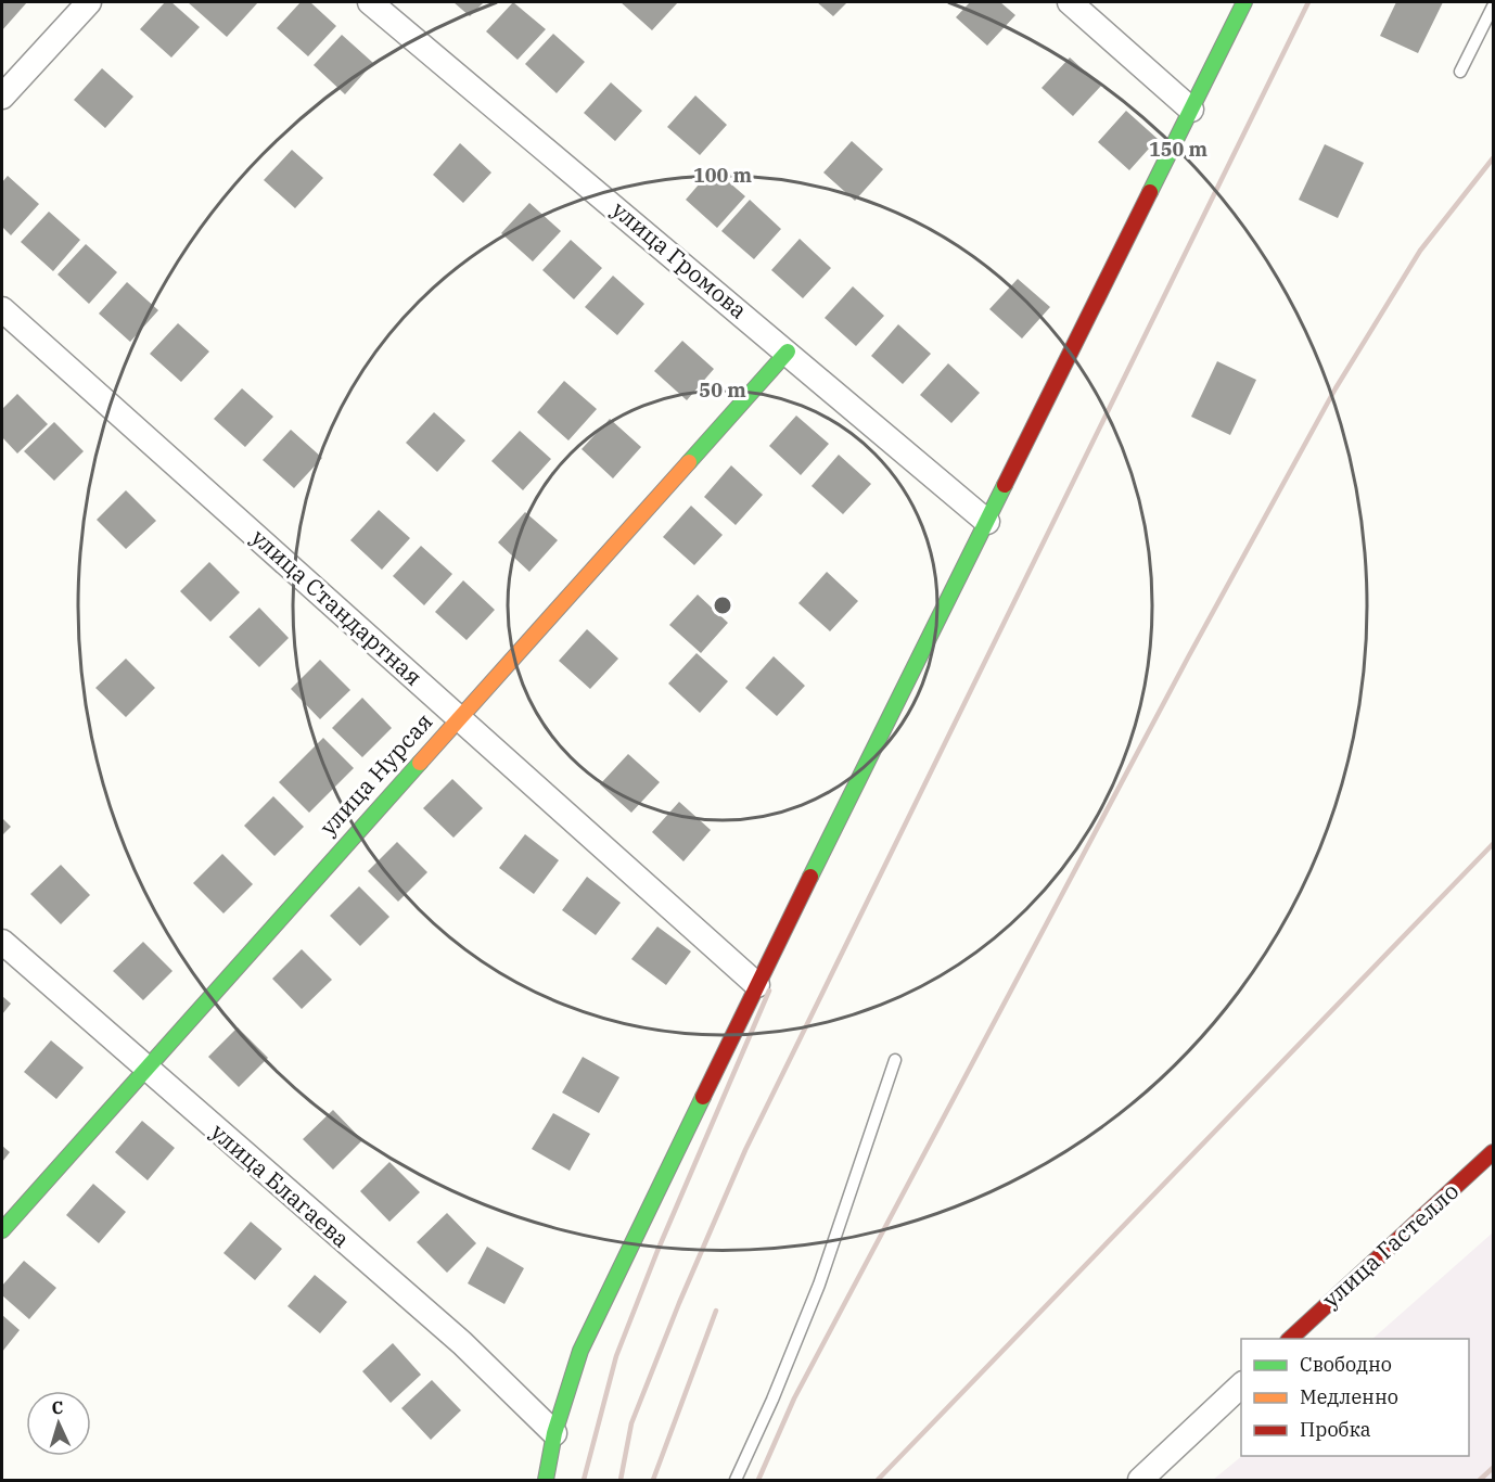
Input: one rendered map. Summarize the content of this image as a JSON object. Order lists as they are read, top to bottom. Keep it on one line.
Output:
{"streets":{"street":["улица Громова","улица Стандартная","улица Нурсая","улица Благаева","улица Гастелло"]},"crossings":[["улица Громова","улица Нурсая"],["улица Стандартная","улица Нурсая"],["улица Нурсая","улица Благаева"]],"legend":["Свободно","Медленно","Пробка"],"north":"top","rings":["150 m","100 m","50 m"]}
